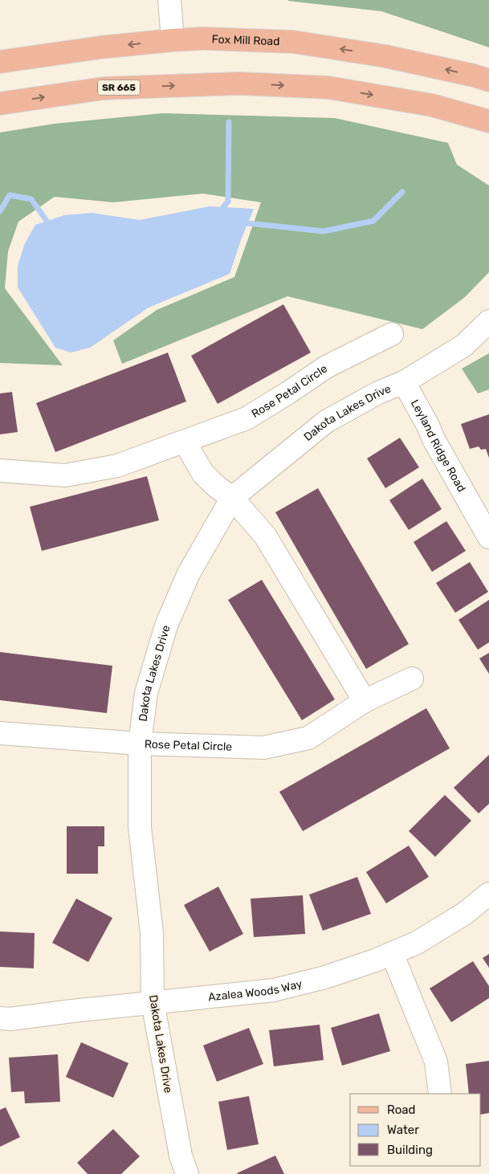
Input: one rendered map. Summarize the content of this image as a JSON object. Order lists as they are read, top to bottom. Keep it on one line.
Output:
{"streets":{"main road":["Fox Mill Road","SR 665"],"street":["Rose Petal Circle","Dakota Lakes Drive","Leyland Ridge Road","Azalea Woods Way"]},"crossings":[["Rose Petal Circle","Dakota Lakes Drive"],["Dakota Lakes Drive","Leyland Ridge Road"],["Dakota Lakes Drive","Azalea Woods Way"]],"legend":["Road","Water","Building"]}
